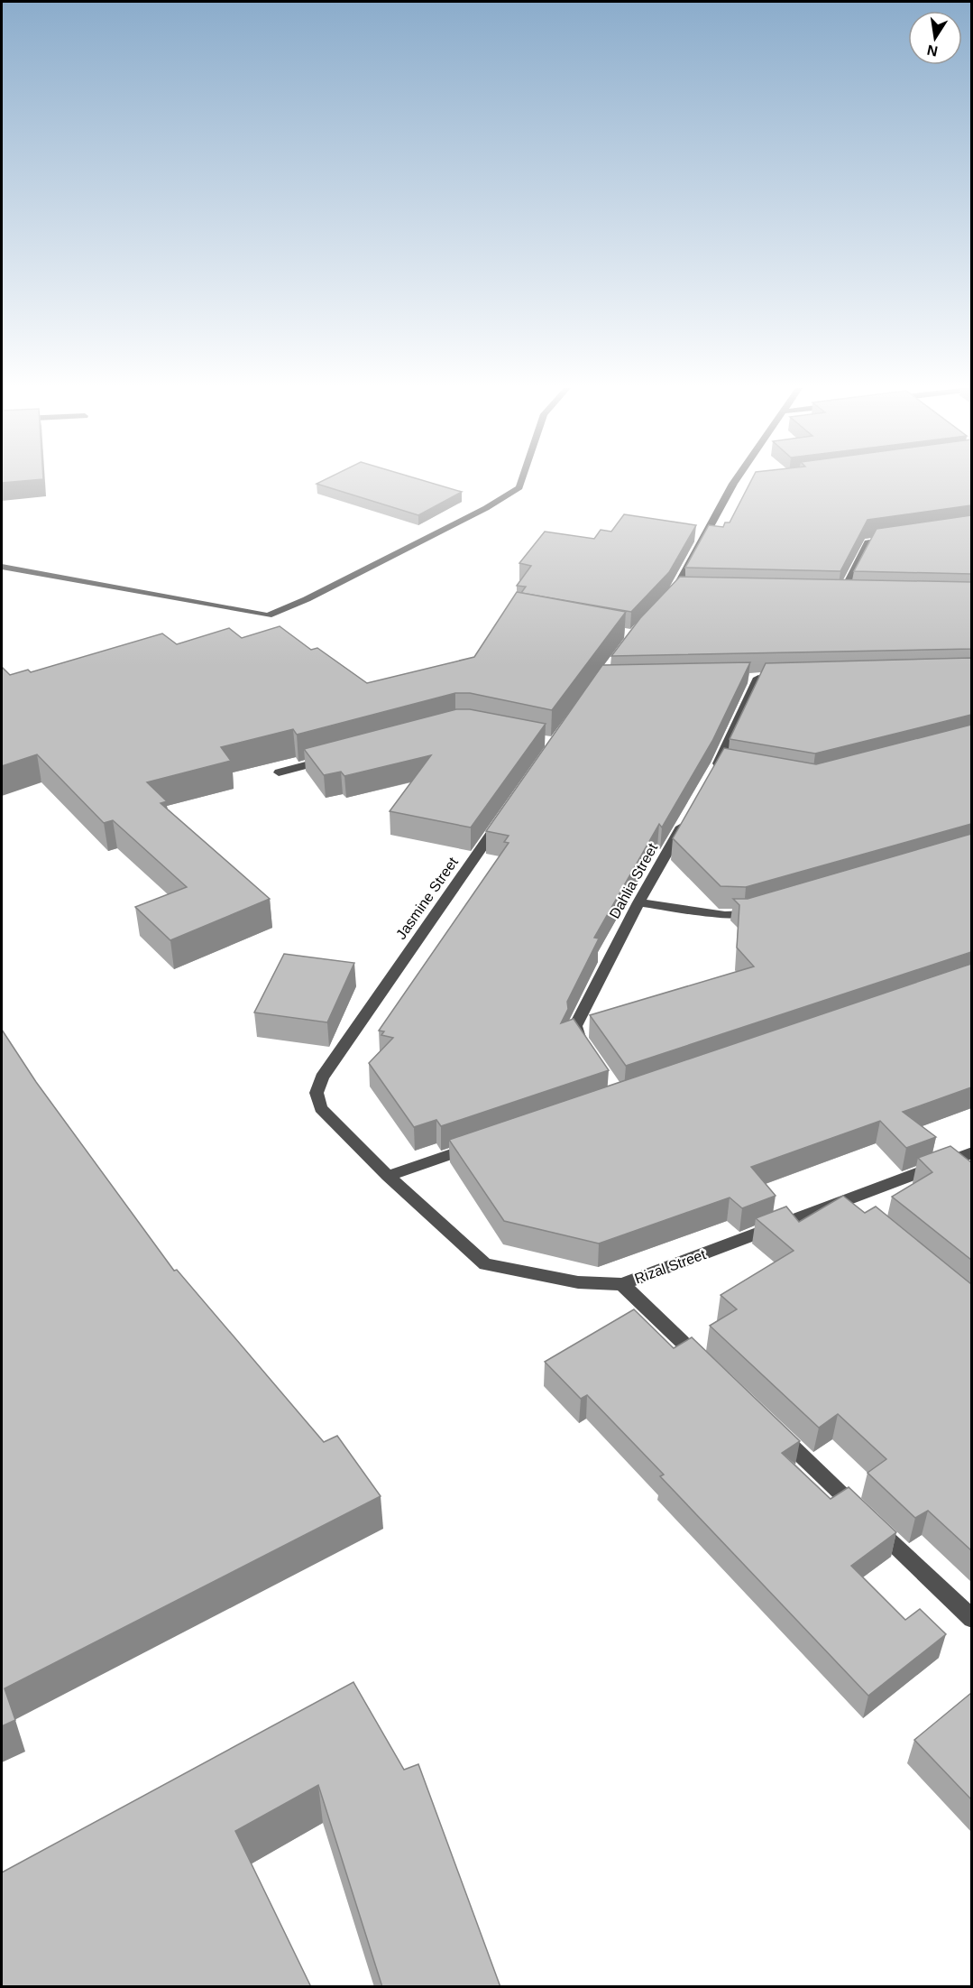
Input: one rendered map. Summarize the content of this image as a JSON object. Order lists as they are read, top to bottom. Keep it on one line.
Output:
{"streets":{"street":["Dahlia Street","Jasmine Street","Rizal Street"]},"crossings":[["Jasmine Street","Rizal Street"]],"north":"bottom"}
